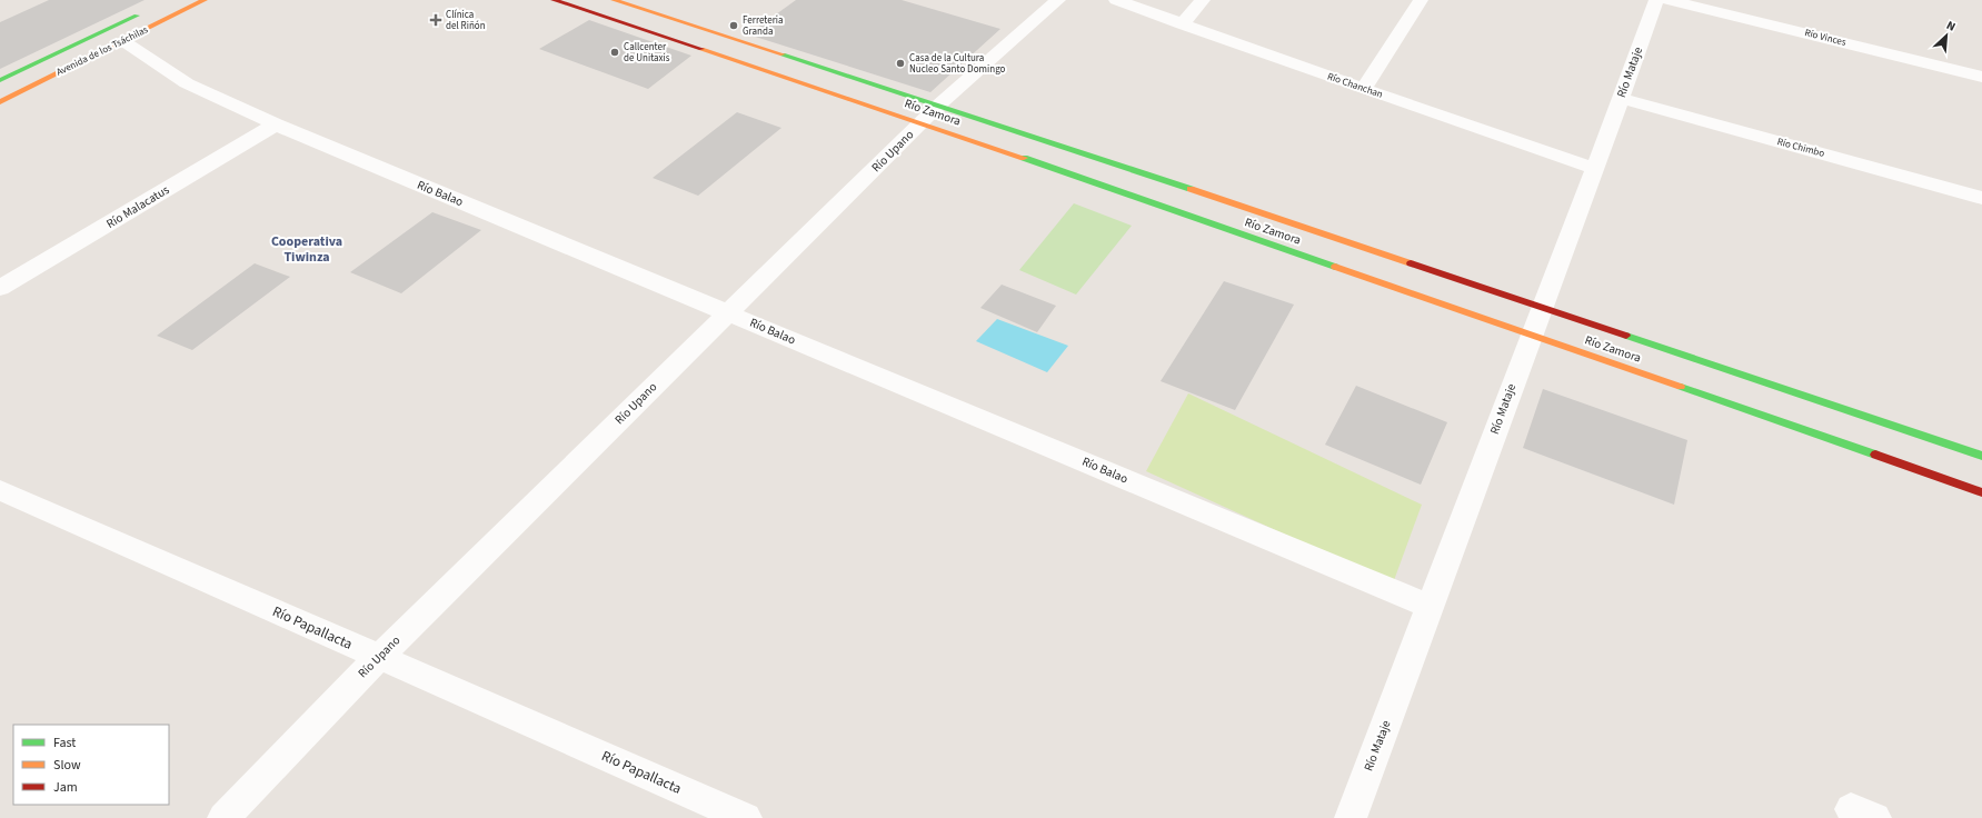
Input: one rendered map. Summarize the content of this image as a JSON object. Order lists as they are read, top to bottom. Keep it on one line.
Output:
{"streets":{"street":["Río Vinces","Avenida de los Tsáchilas","Río Mataje","Río Chanchan","Río Zamora","Río Chimbo","Río Upano","Río Balao","Río Malacatus","Río Papallacta"]},"crossings":[["Avenida de los Tsáchilas","Río Balao"],["Río Mataje","Río Chanchan"],["Río Mataje","Río Zamora"],["Río Mataje","Río Chimbo"],["Río Mataje","Río Balao"],["Río Zamora","Río Upano"],["Río Upano","Río Balao"],["Río Upano","Río Papallacta"],["Río Balao","Río Malacatus"]],"districts":["Cooperativa Tiwinza"],"places":{"health":["Clínica del Riñón"],"other":["Ferreteria Granda","Callcenter de Unitaxis","Casa de la Cultura Nucleo Santo Domingo"]},"legend":["Fast","Slow","Jam"],"north":"top right"}
